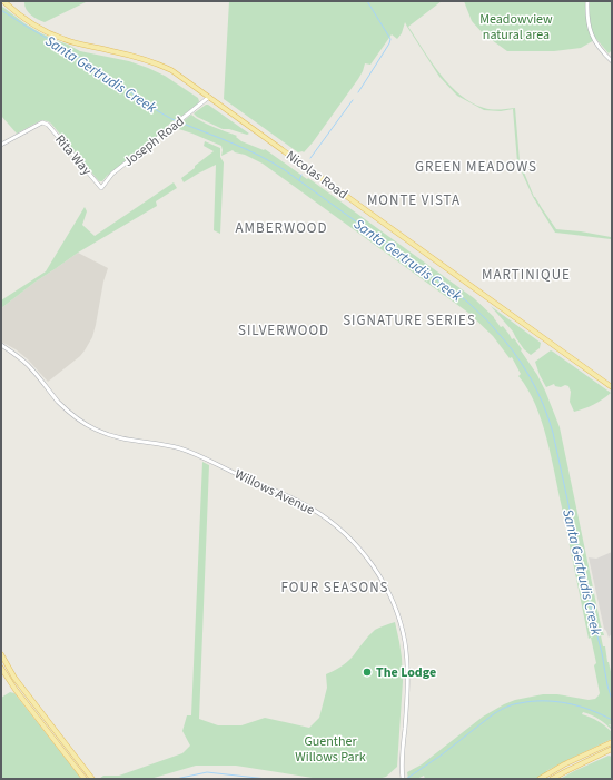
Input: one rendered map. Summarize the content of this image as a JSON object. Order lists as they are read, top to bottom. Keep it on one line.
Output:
{"streets":{"main road":["Nicolas Road"],"street":["Joseph Road","Rita Way","Willows Avenue"]},"crossings":[["Joseph Road","Rita Way"],["Joseph Road","Nicolas Road"]],"districts":["GREEN MEADOWS","MONTE VISTA","AMBERWOOD","MARTINIQUE","SIGNATURE SERIES","SILVERWOOD","FOUR SEASONS"],"water":["Santa Gertrudis Creek"],"parks":["Meadowview natural area","Guenther Willows Park"],"places":["The Lodge"]}
